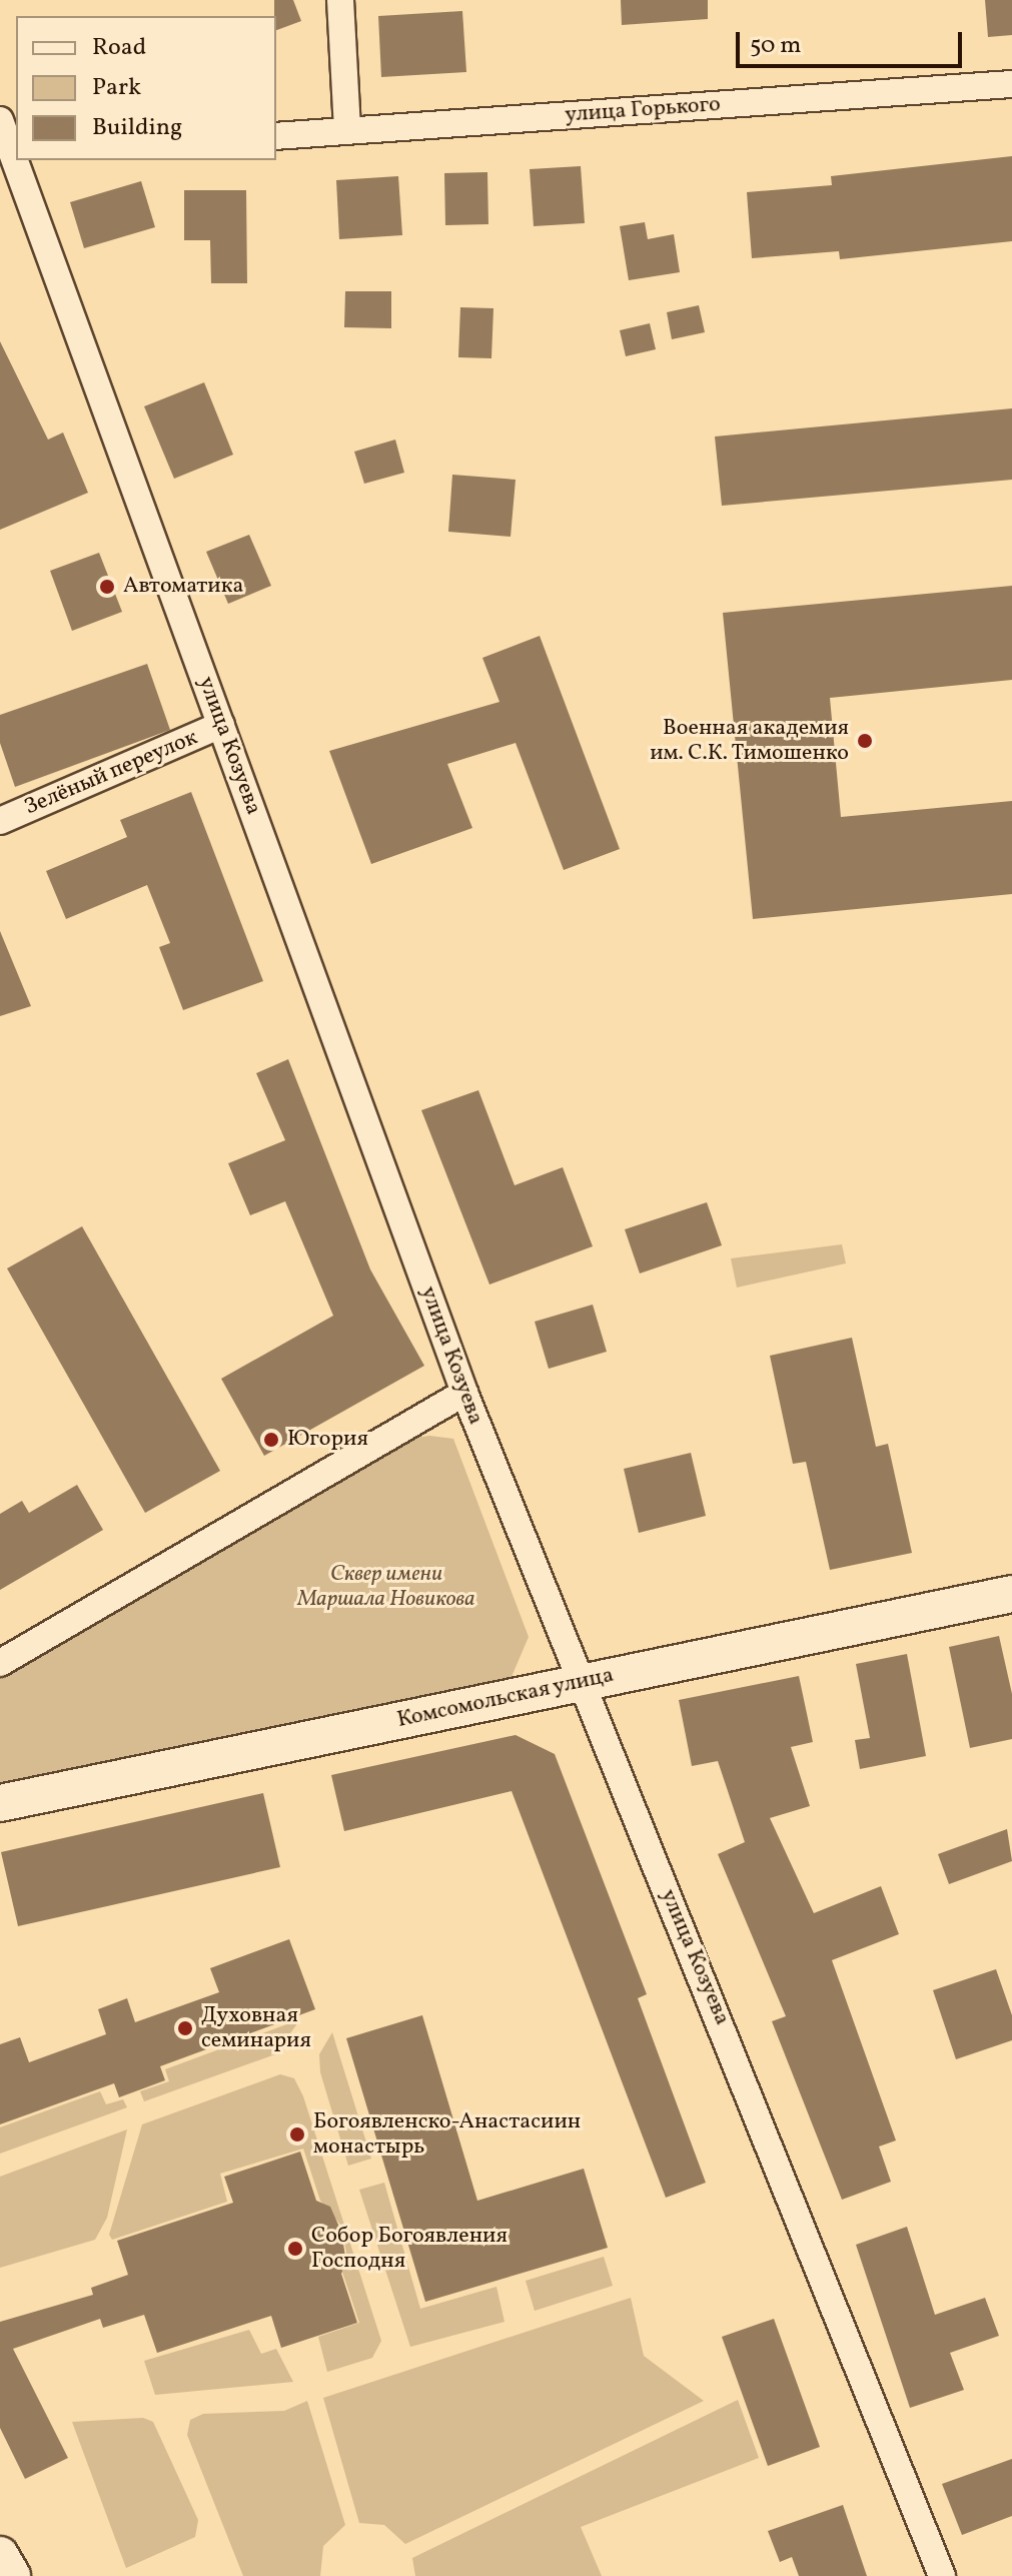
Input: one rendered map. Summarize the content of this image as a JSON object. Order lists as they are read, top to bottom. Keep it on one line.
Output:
{"streets":{"street":["улица Горького","улица Козуева","Зелёный переулок","Комсомольская улица"]},"crossings":[["улица Козуева","Зелёный переулок"],["улица Козуева","Комсомольская улица"]],"parks":["Сквер имени Маршала Новикова"],"places":["Автоматика","Военная академия им. С.К. Тимошенко","Югория","Духовная семинария","Богоявленско-Анастасиин монастырь","Собор Богоявления Господня"],"legend":["Road","Park","Building"],"scale_bar":"50 m"}
